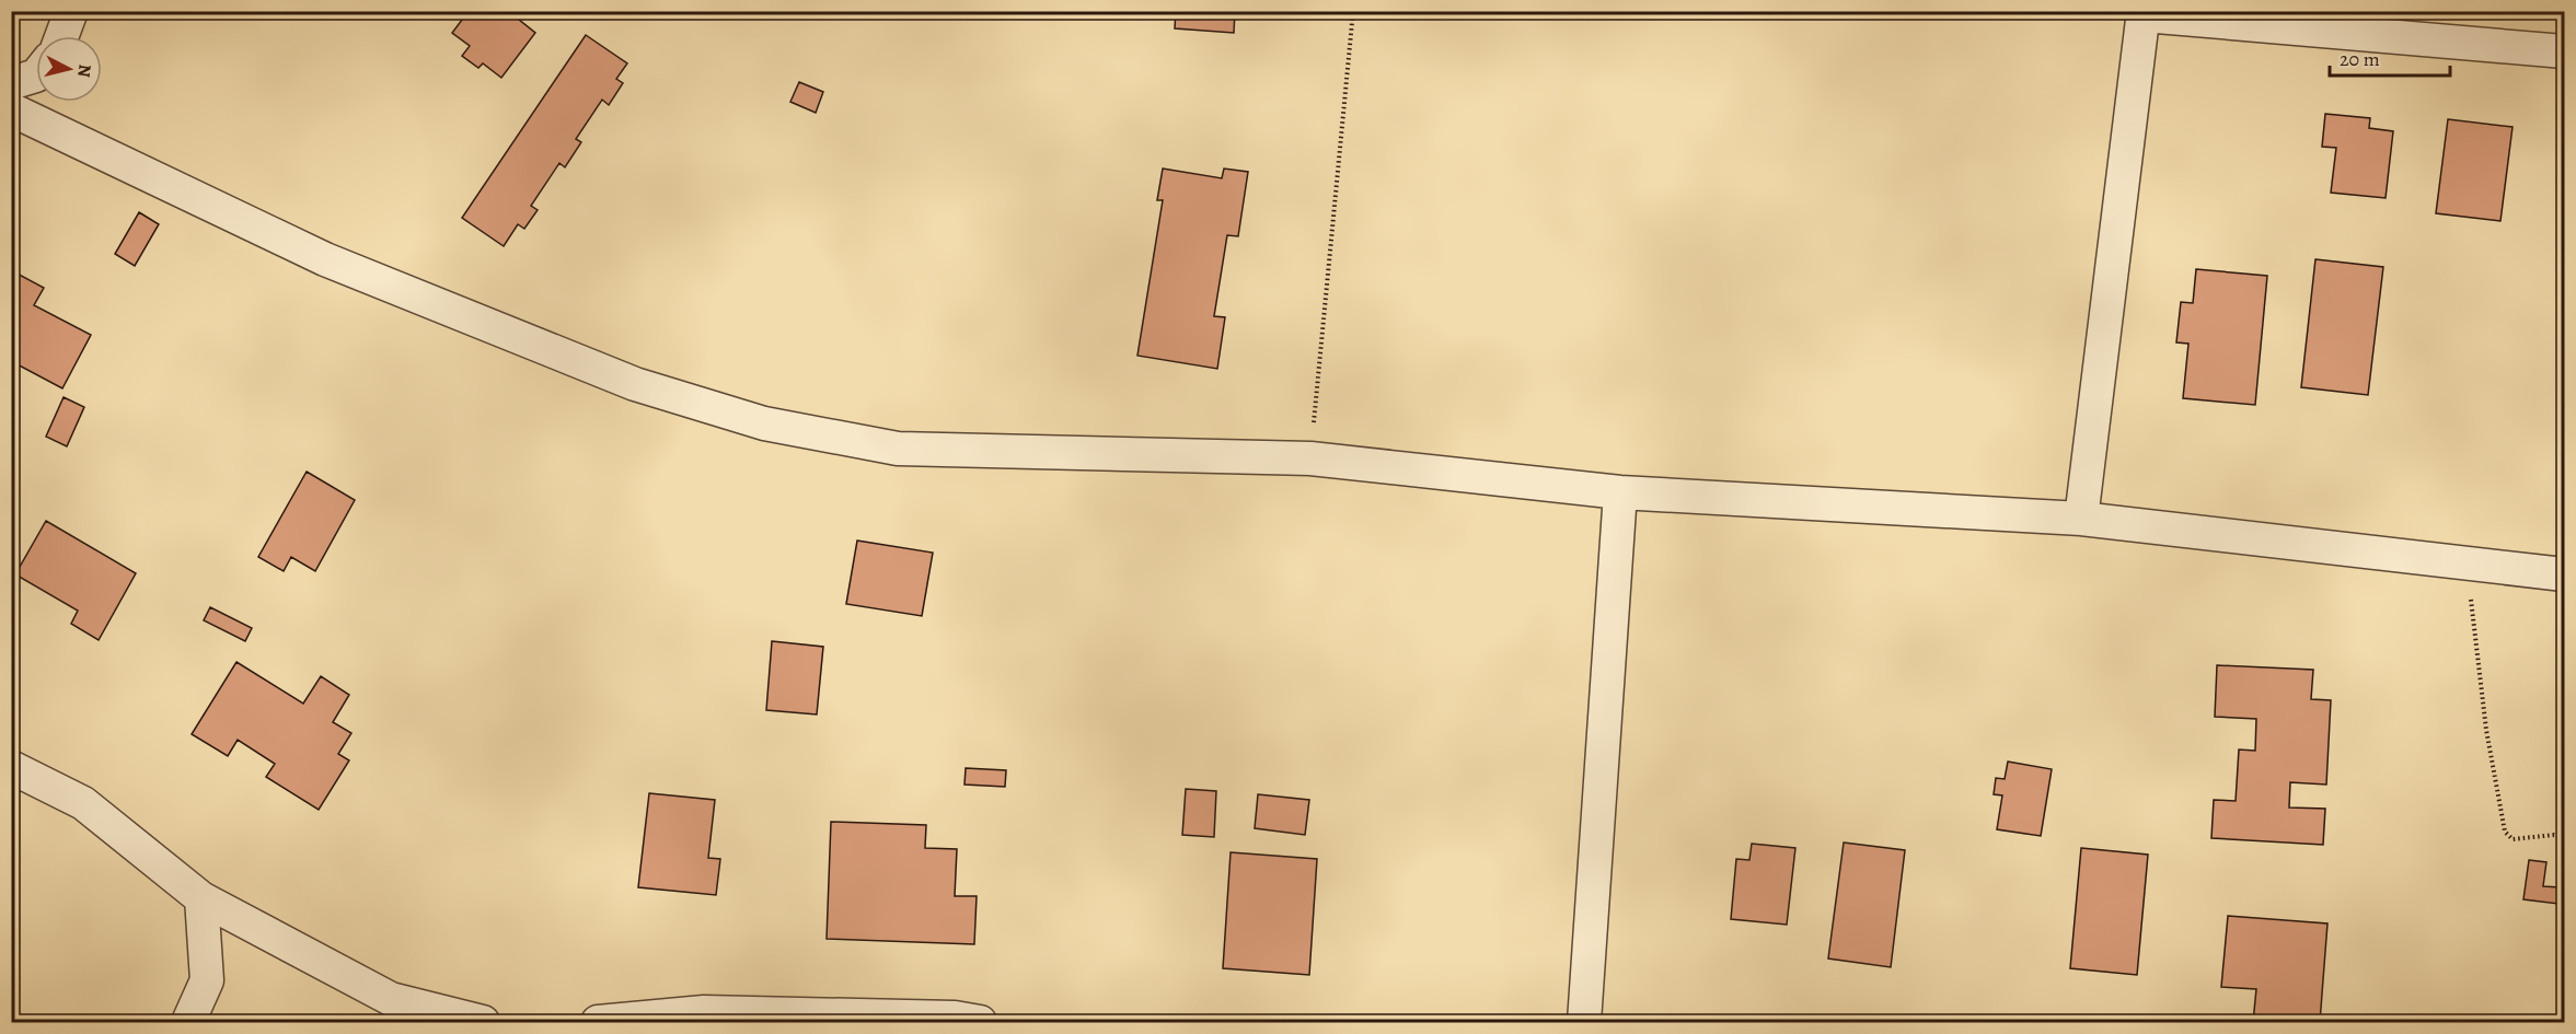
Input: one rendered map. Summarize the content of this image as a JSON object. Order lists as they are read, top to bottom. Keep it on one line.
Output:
{"scale_bar":"20 m","north":"right"}
